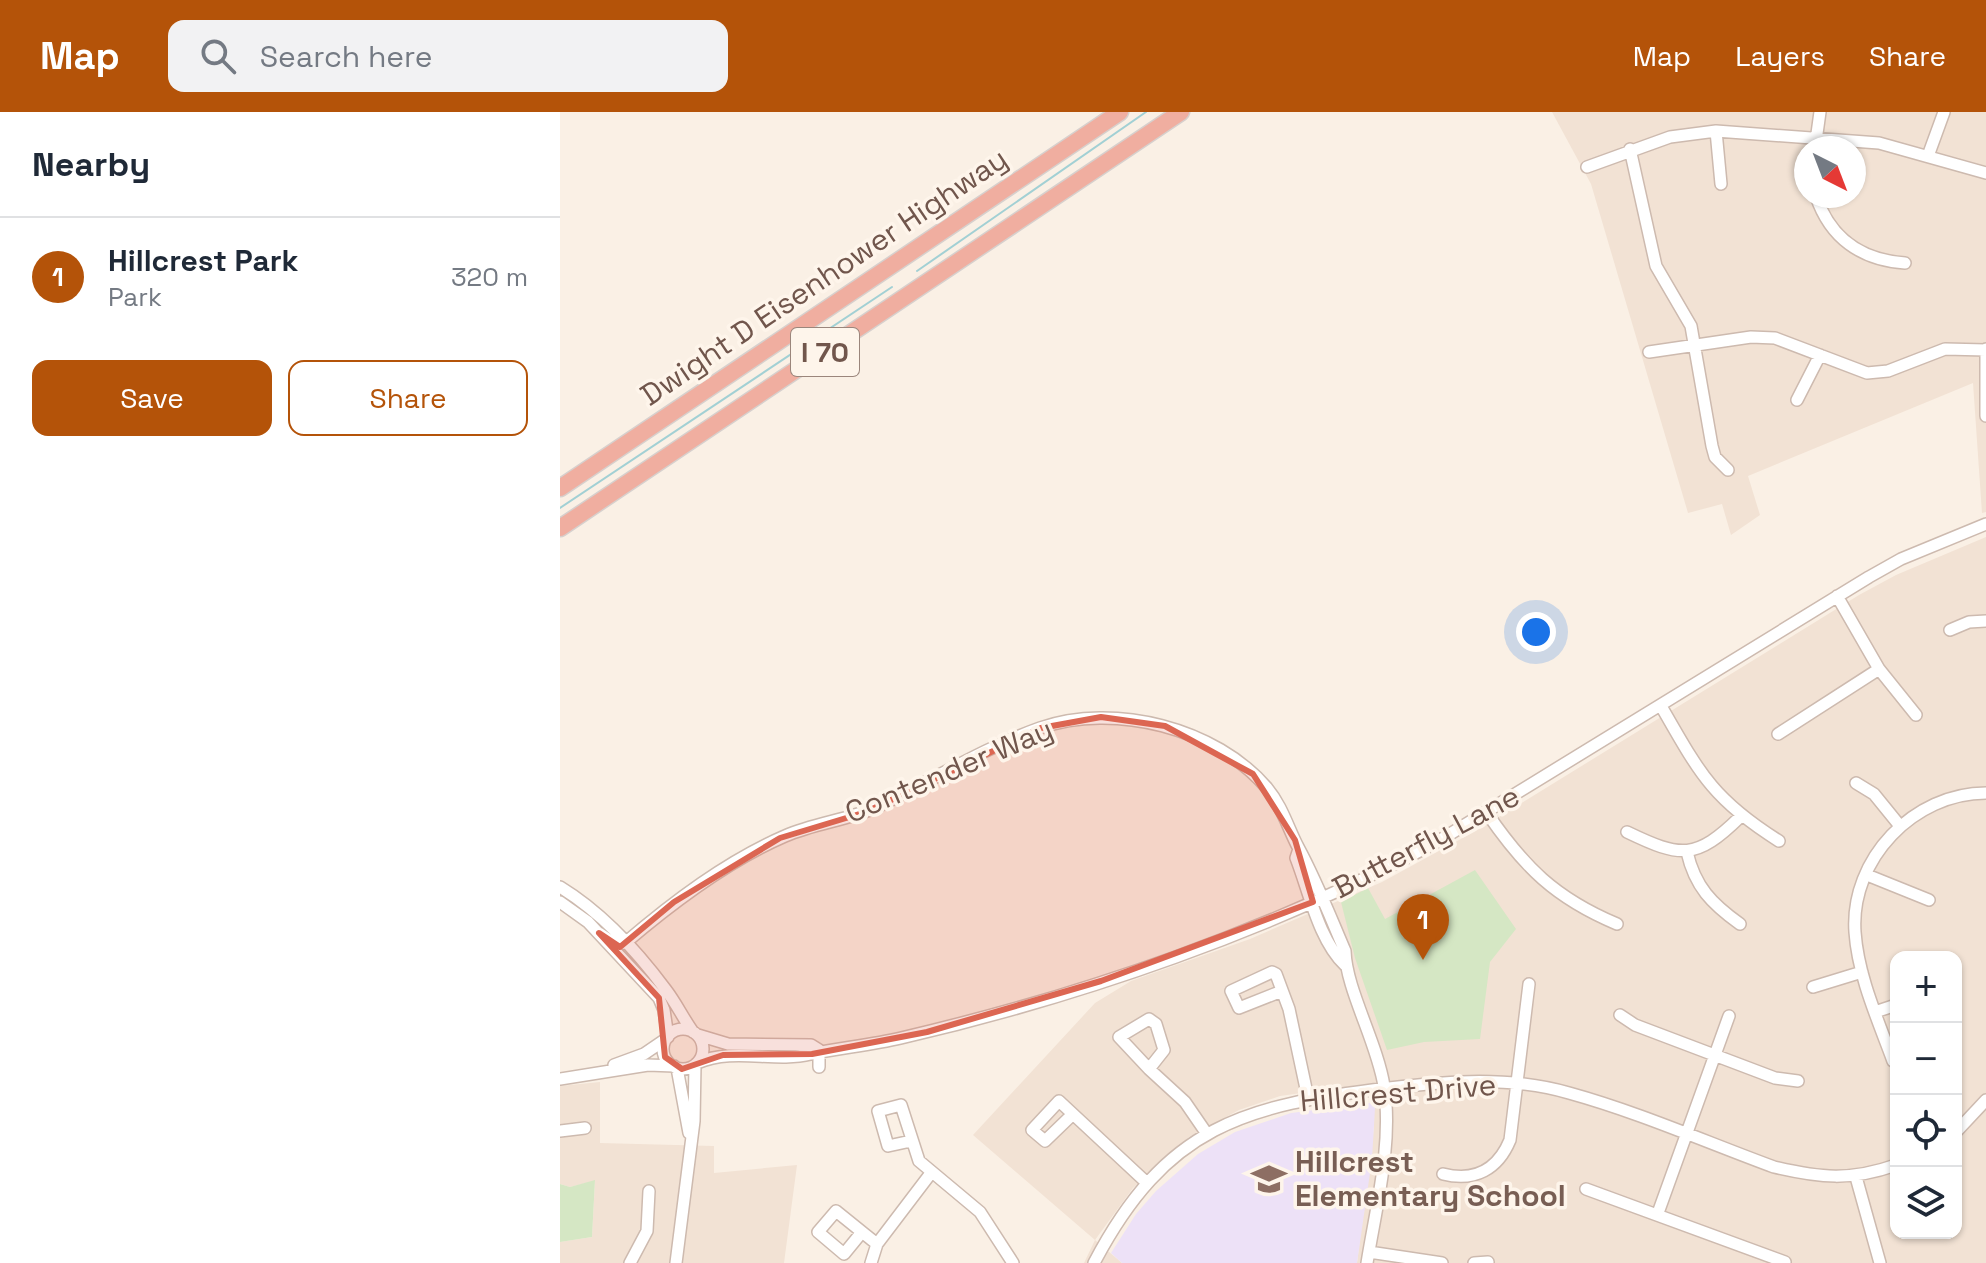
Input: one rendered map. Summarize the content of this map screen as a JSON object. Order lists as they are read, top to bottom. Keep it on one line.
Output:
{"streets":{"highway":["Dwight D Eisenhower Highway","I 70"],"street":["Contender Way","Butterfly Lane","Hillcrest Drive"]},"crossings":[["Contender Way","Butterfly Lane"],["Contender Way","Hillcrest Drive"]],"places":{"school or university":["Hillcrest Elementary School"]},"north":"bottom right","page":{"header":"Map","search":"Search here","nav":["Map","Layers","Share"],"heading":"Nearby","list":[{"mark":"1","name":"Hillcrest Park","note":"Park","value":"320 m"}],"buttons":["Save","Share"],"pins":"1","map_buttons":["+","−"]}}
